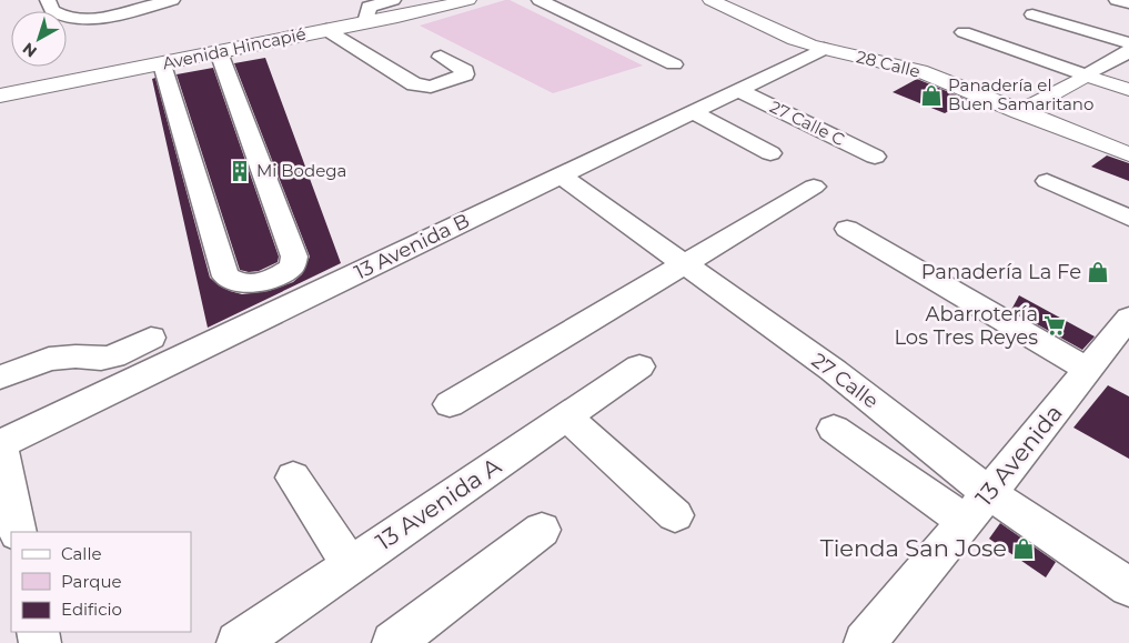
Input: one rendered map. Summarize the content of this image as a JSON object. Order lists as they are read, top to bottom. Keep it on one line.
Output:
{"streets":{"main road":["Avenida Hincapié","28 Calle"],"street":["27 Calle C","13 Avenida B","27 Calle","13 Avenida","13 Avenida A"]},"crossings":[["28 Calle","13 Avenida B"],["27 Calle C","13 Avenida B"],["13 Avenida B","27 Calle"],["27 Calle","13 Avenida"]],"places":{"shop":["Panadería el Buen Samaritano","Panadería La Fe","Tienda San Jose"],"building":["Mi Bodega"],"supermarket":["Abarrotería Los Tres Reyes"]},"legend":["Calle","Parque","Edificio"],"north":"bottom left"}
